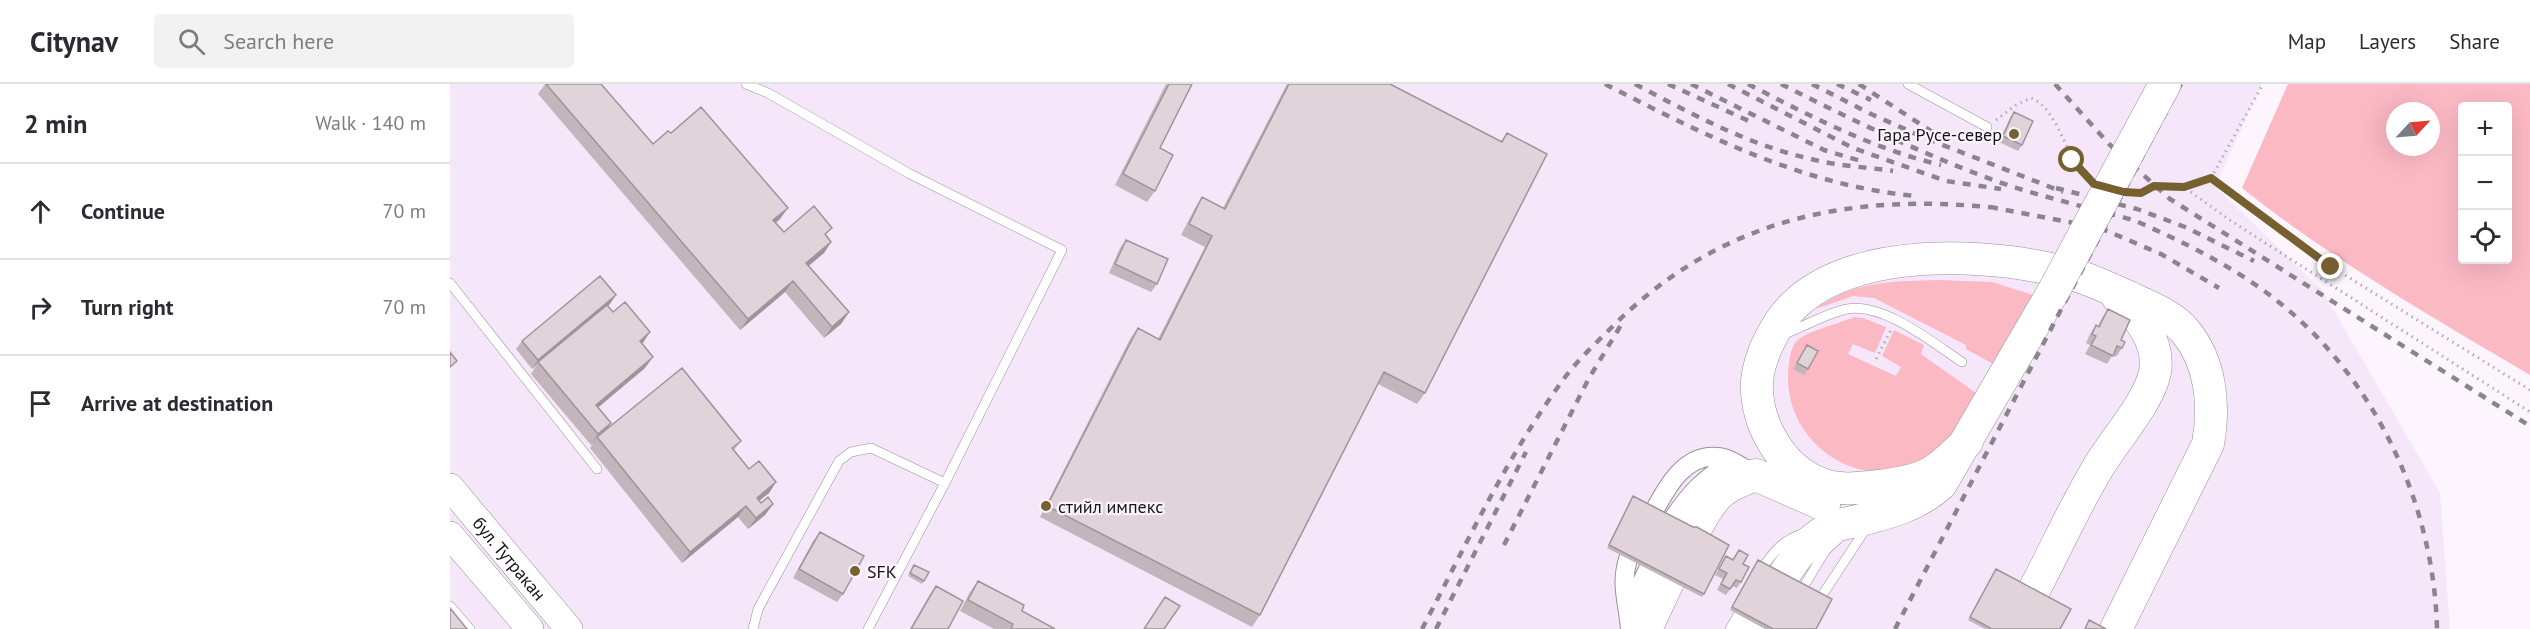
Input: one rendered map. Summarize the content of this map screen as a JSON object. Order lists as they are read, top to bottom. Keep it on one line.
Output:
{"streets":{"main road":["бул. Тутракан"]},"places":["Гара Русе-север","стийл импекс","SFK"],"north":"top right","page":{"header":"Citynav","search":"Search here","nav":["Map","Layers","Share"],"heading":["2 min","Walk · 140 m"],"map_buttons":["+","−"],"list":[["Continue","70 m"],["Turn right","70 m"],"Arrive at destination"]}}
